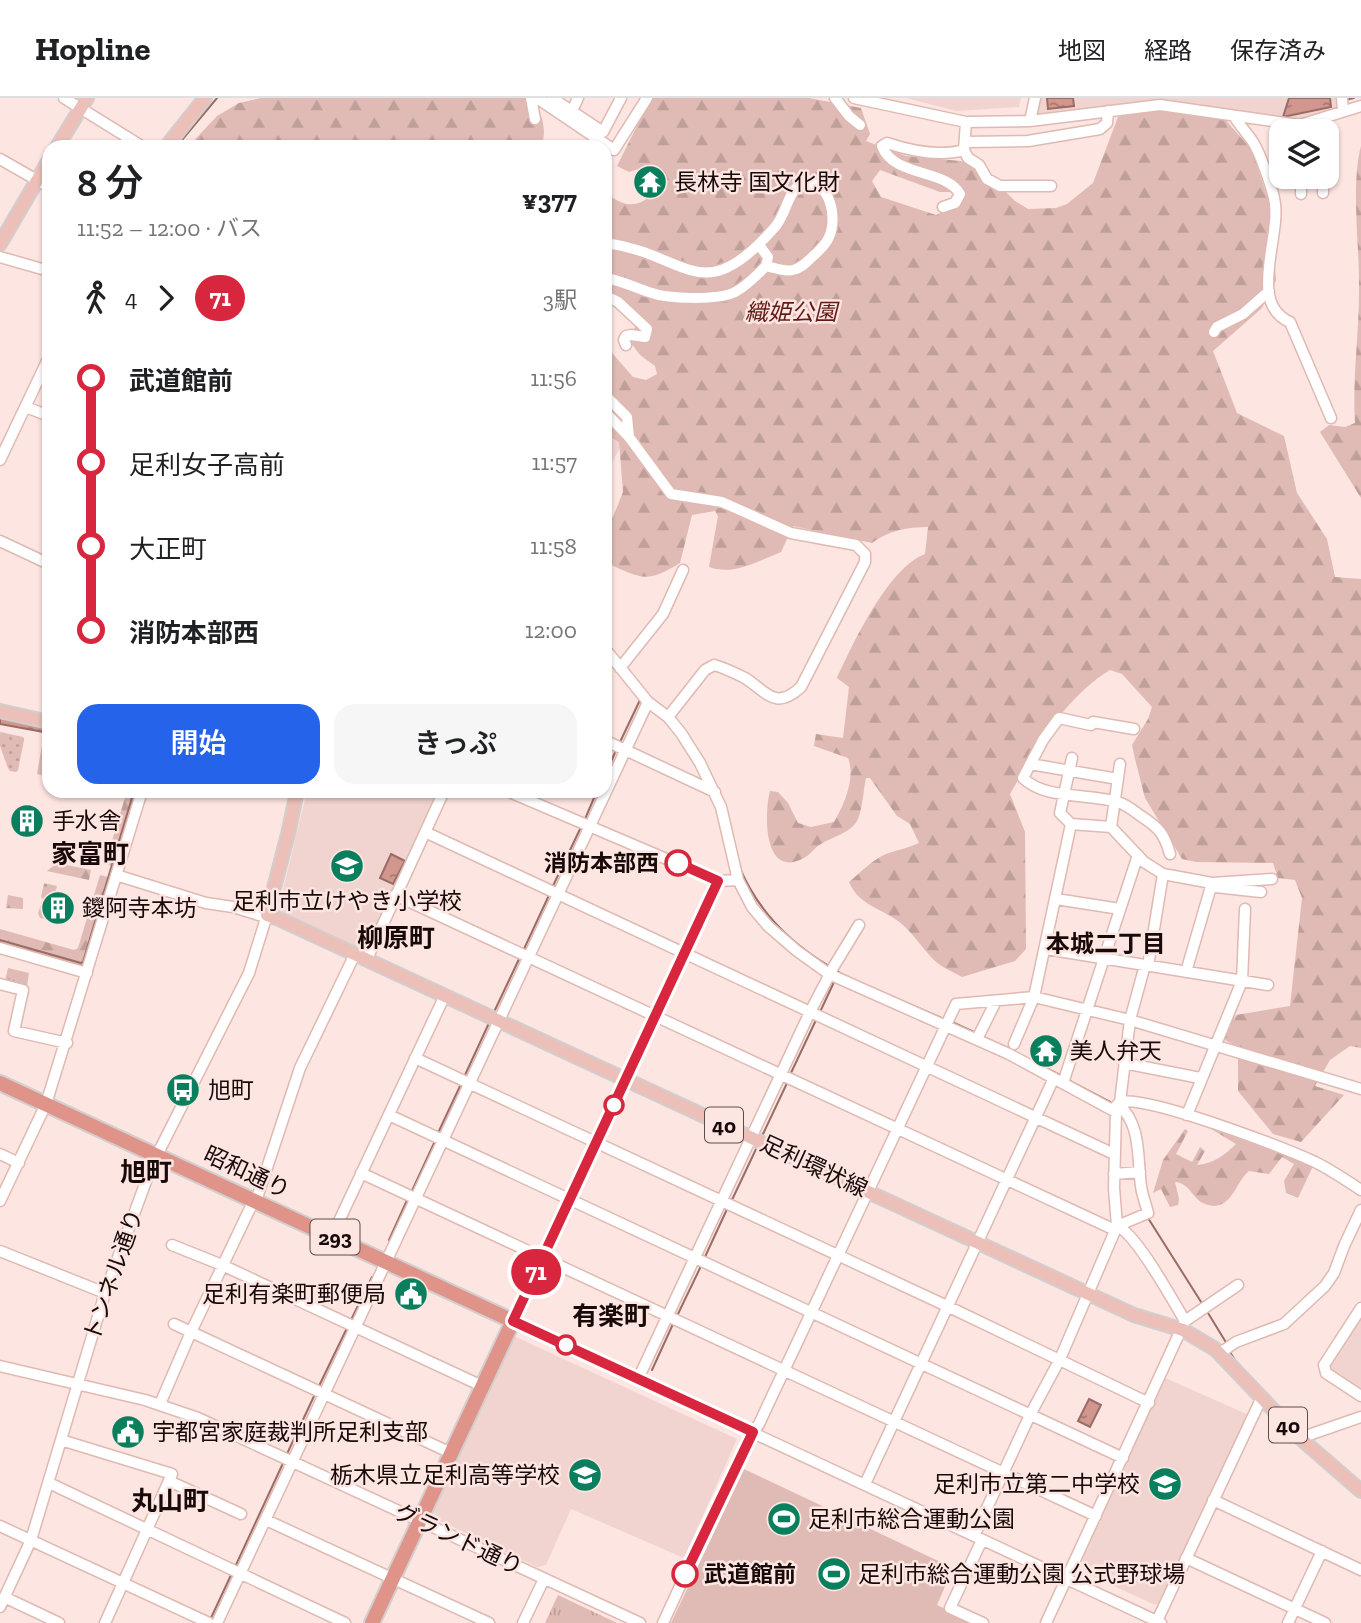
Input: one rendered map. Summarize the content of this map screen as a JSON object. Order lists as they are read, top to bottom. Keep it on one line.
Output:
{"streets":{"highway":["昭和通り","293"],"main road":["40","足利環状線"],"street":["トンネル通り","グランド通り"]},"crossings":[["足利環状線","トンネル通り"],["昭和通り","トンネル通り"],["トンネル通り","グランド通り"]],"districts":["家富町","柳原町","本城二丁目","旭町","有楽町","丸山町"],"parks":["織姫公園"],"places":{"temple":["長林寺 国文化財","美人弁天"],"building":["手水舎","鑁阿寺本坊"],"other":["消防本部西","武道館前"],"school or university":["足利市立けやき小学校","栃木県立足利高等学校","足利市立第二中学校"],"bus stop":["旭町"],"public building":["足利有楽町郵便局","宇都宮家庭裁判所足利支部"],"sports":["足利市総合運動公園","足利市総合運動公園 公式野球場"]},"lines":["bus line 71"],"page":{"header":"Hopline","nav":["地図","経路","保存済み"],"on_map":"71","heading":["8 分","11:52 – 12:00 · バス","¥377"],"legs":["4","71","3駅"],"list":[{"name":"武道館前","value":"11:56"},{"name":"足利女子高前","value":"11:57"},{"name":"大正町","value":"11:58"},{"name":"消防本部西","value":"12:00"}],"buttons":["開始","きっぷ"]}}
